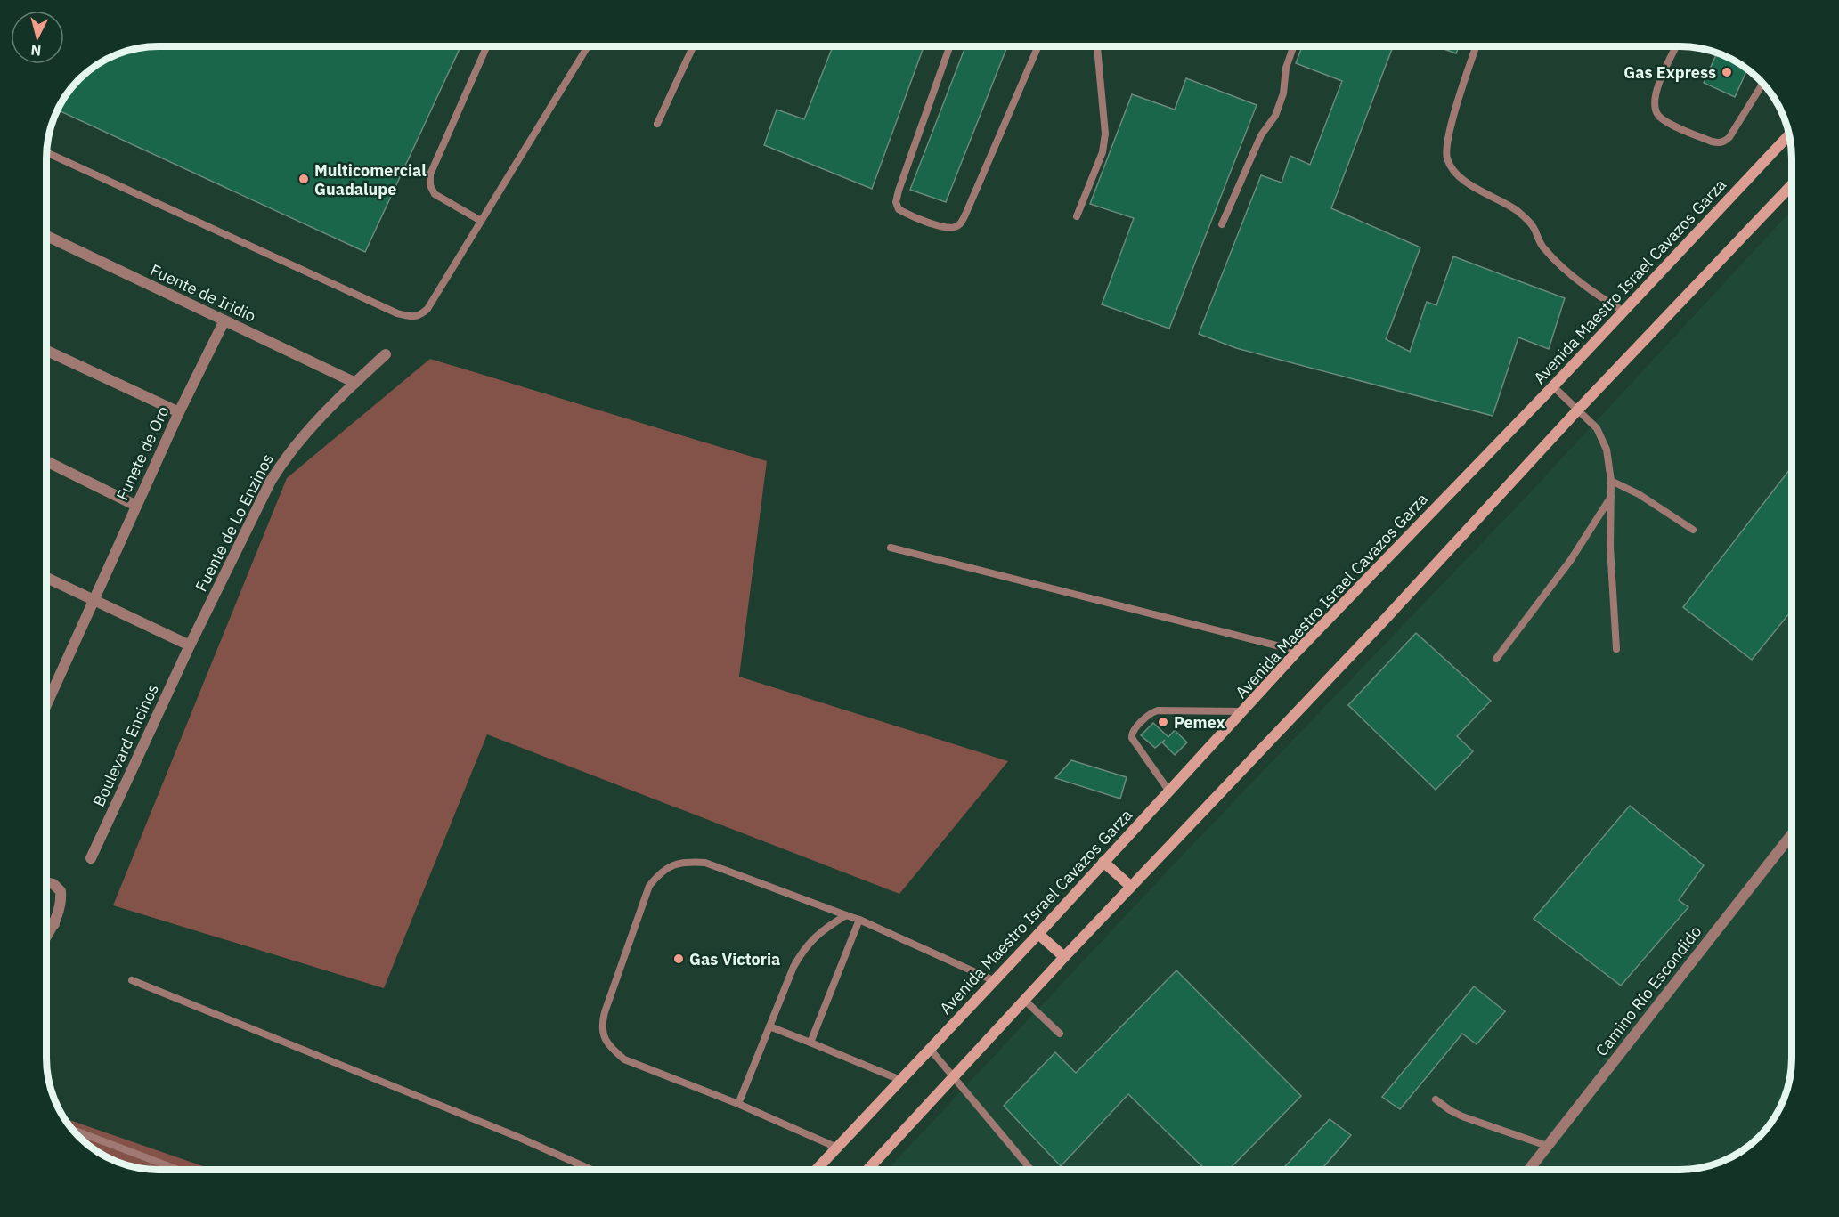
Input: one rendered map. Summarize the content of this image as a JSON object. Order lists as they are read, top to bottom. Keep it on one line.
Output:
{"streets":{"main road":["Avenida Maestro Israel Cavazos Garza"],"street":["Fuente de Iridio","Funete de Oro","Fuente de Lo Enzinos","Boulevard Encinos","Camino Río Escondido"]},"crossings":[["Fuente de Iridio","Funete de Oro"],["Fuente de Iridio","Fuente de Lo Enzinos"],["Fuente de Lo Enzinos","Boulevard Encinos"]],"places":["Gas Express","Multicomercial Guadalupe","Pemex","Gas Victoria"],"north":"bottom"}
